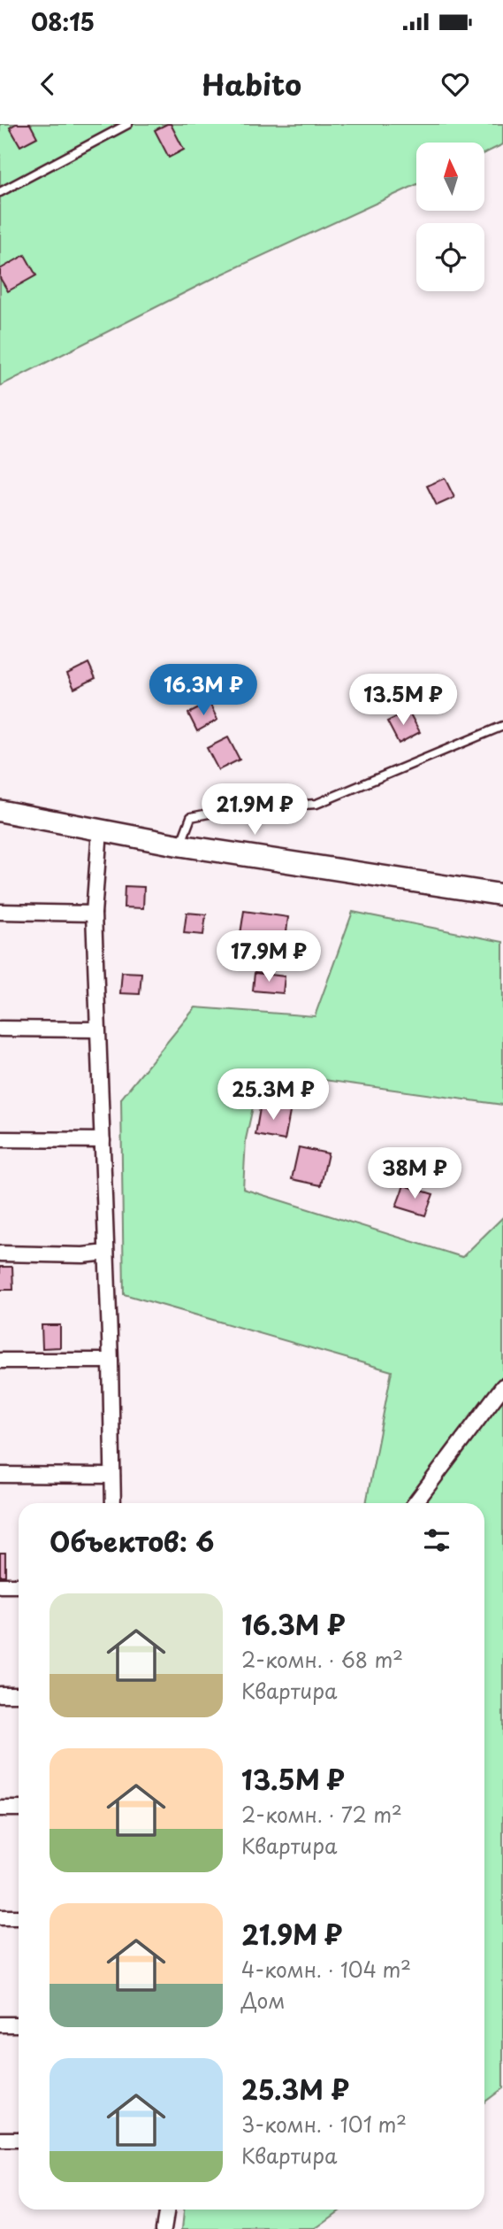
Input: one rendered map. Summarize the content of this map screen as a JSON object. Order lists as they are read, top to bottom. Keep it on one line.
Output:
{"north":"top","page":{"status":"08:15","header":"Habito","price":["16.3M ₽","13.5M ₽","21.9M ₽","17.9M ₽","25.3M ₽","38M ₽"],"heading":"Объектов: 6","list":[{"name":"16.3M ₽","note":"2-комн. · 68 m² · Квартира"},{"name":"13.5M ₽","note":"2-комн. · 72 m² · Квартира"},{"name":"21.9M ₽","note":"4-комн. · 104 m² · Дом"},{"name":"25.3M ₽","note":"3-комн. · 101 m² · Квартира"}]}}
